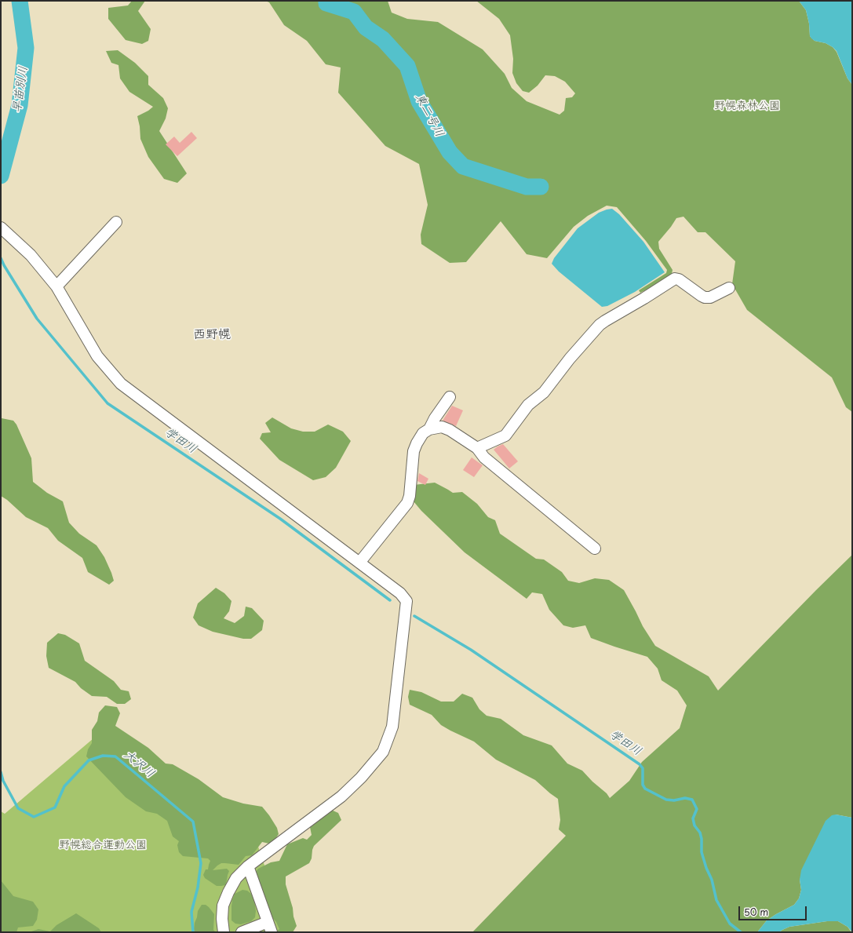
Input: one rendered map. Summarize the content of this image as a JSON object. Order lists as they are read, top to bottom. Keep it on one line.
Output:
{"districts":["西野幌"],"water":["早苗別川","東二号川","学田川","大沢川"],"parks":["野幌森林公園","野幌総合運動公園"],"scale_bar":"50 m"}
